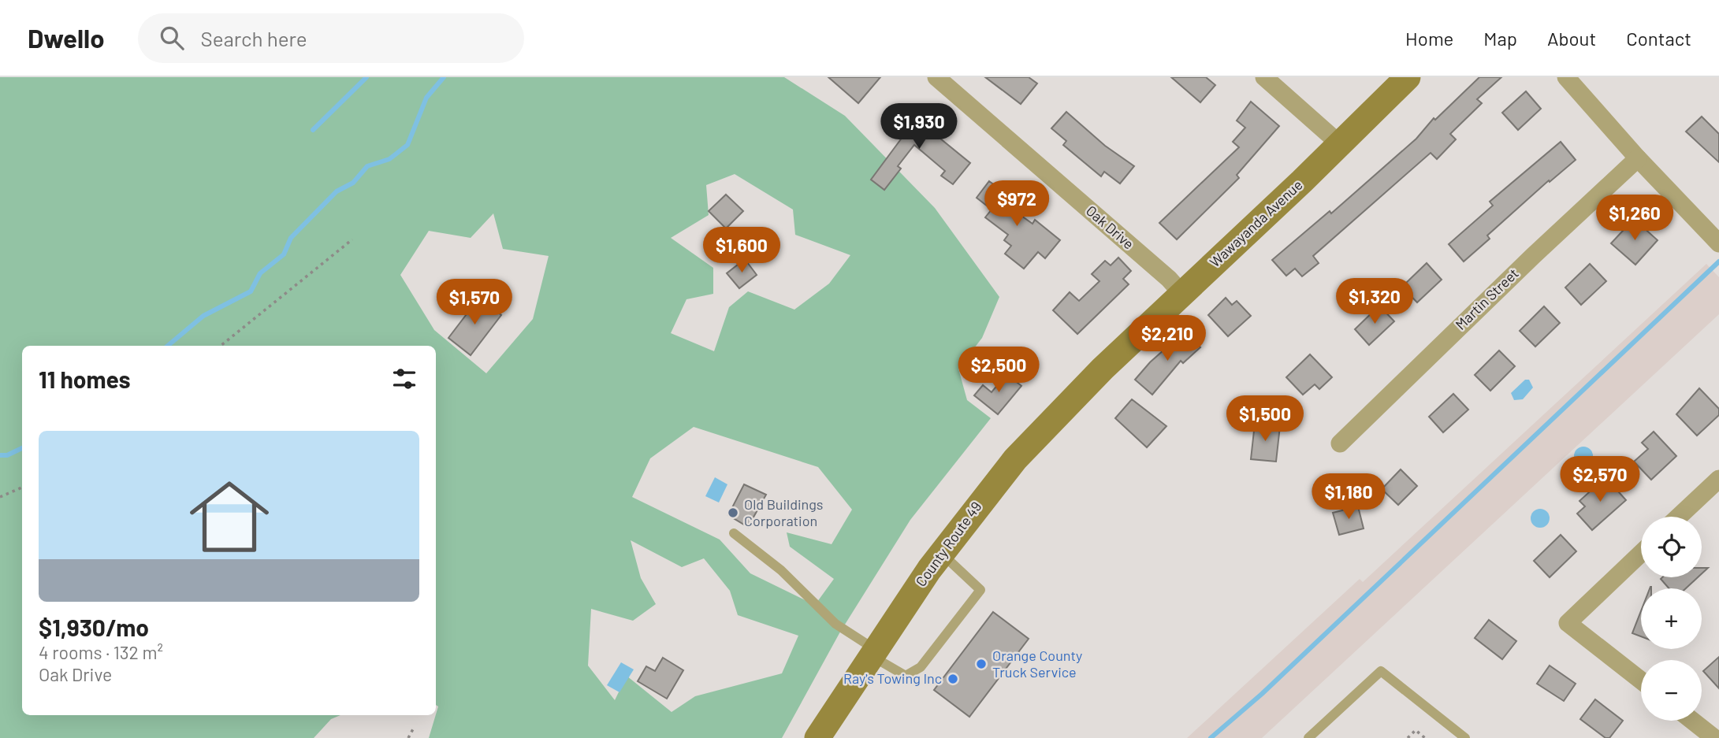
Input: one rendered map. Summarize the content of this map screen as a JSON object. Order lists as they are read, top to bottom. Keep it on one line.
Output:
{"streets":{"street":["Wawayanda Avenue","Oak Drive","Martin Street","County Route 49"]},"crossings":[["Wawayanda Avenue","Oak Drive"],["Wawayanda Avenue","County Route 49"]],"places":["Old Buildings Corporation","Orange County Truck Service","Ray's Towing Inc"],"page":{"header":"Dwello","search":"Search here","nav":["Home","Map","About","Contact"],"price":["$1,930","$972","$1,260","$1,600","$1,320","$1,570","$2,210","$2,500","$1,500","$2,570","$1,180"],"heading":"11 homes","list":[{"name":"$1,930/mo","note":"4 rooms · 132 m² · Oak Drive"}],"map_buttons":["+","−"]}}
